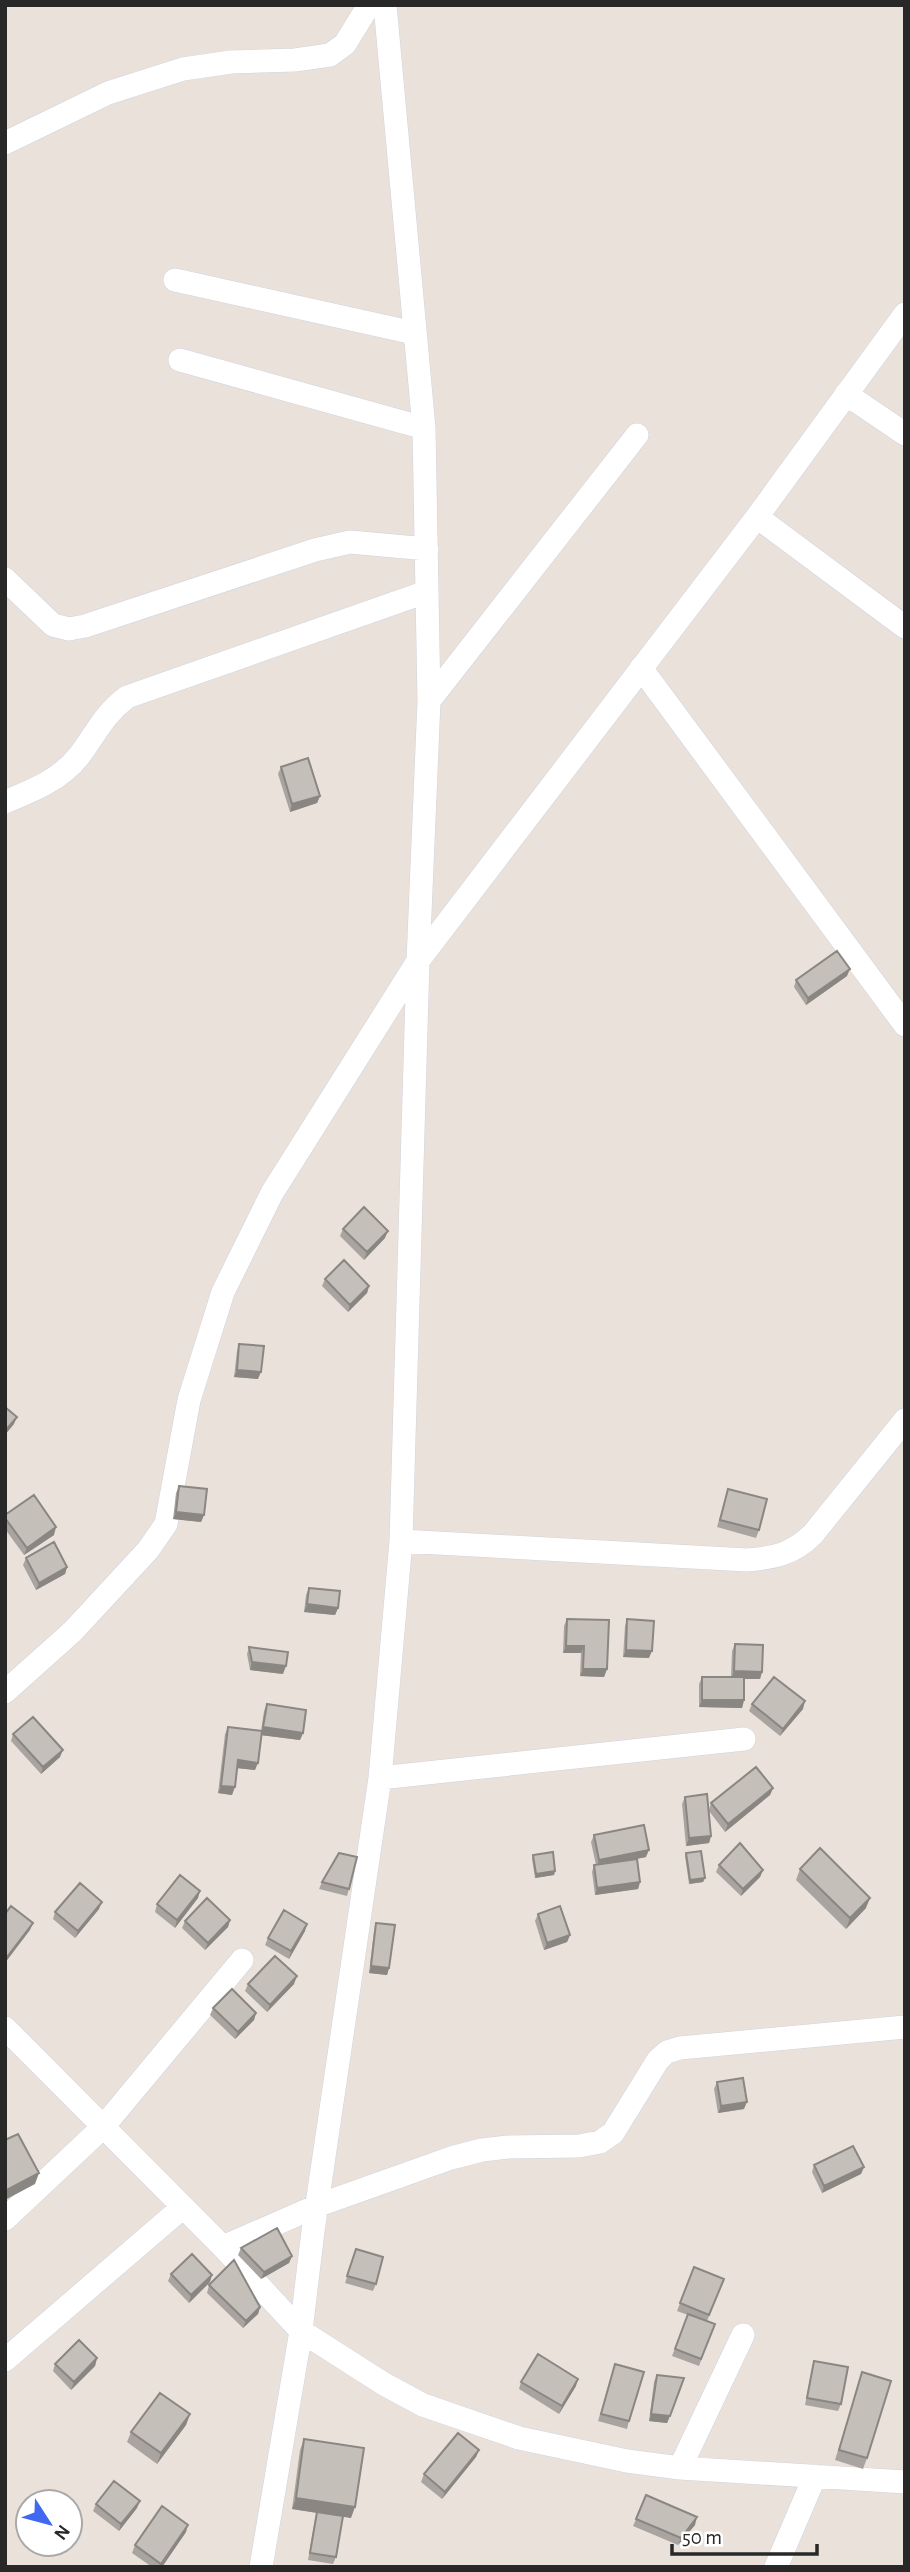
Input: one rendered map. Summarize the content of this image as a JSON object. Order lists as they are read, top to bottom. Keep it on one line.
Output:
{"scale_bar":"50 m","north":"bottom right"}
